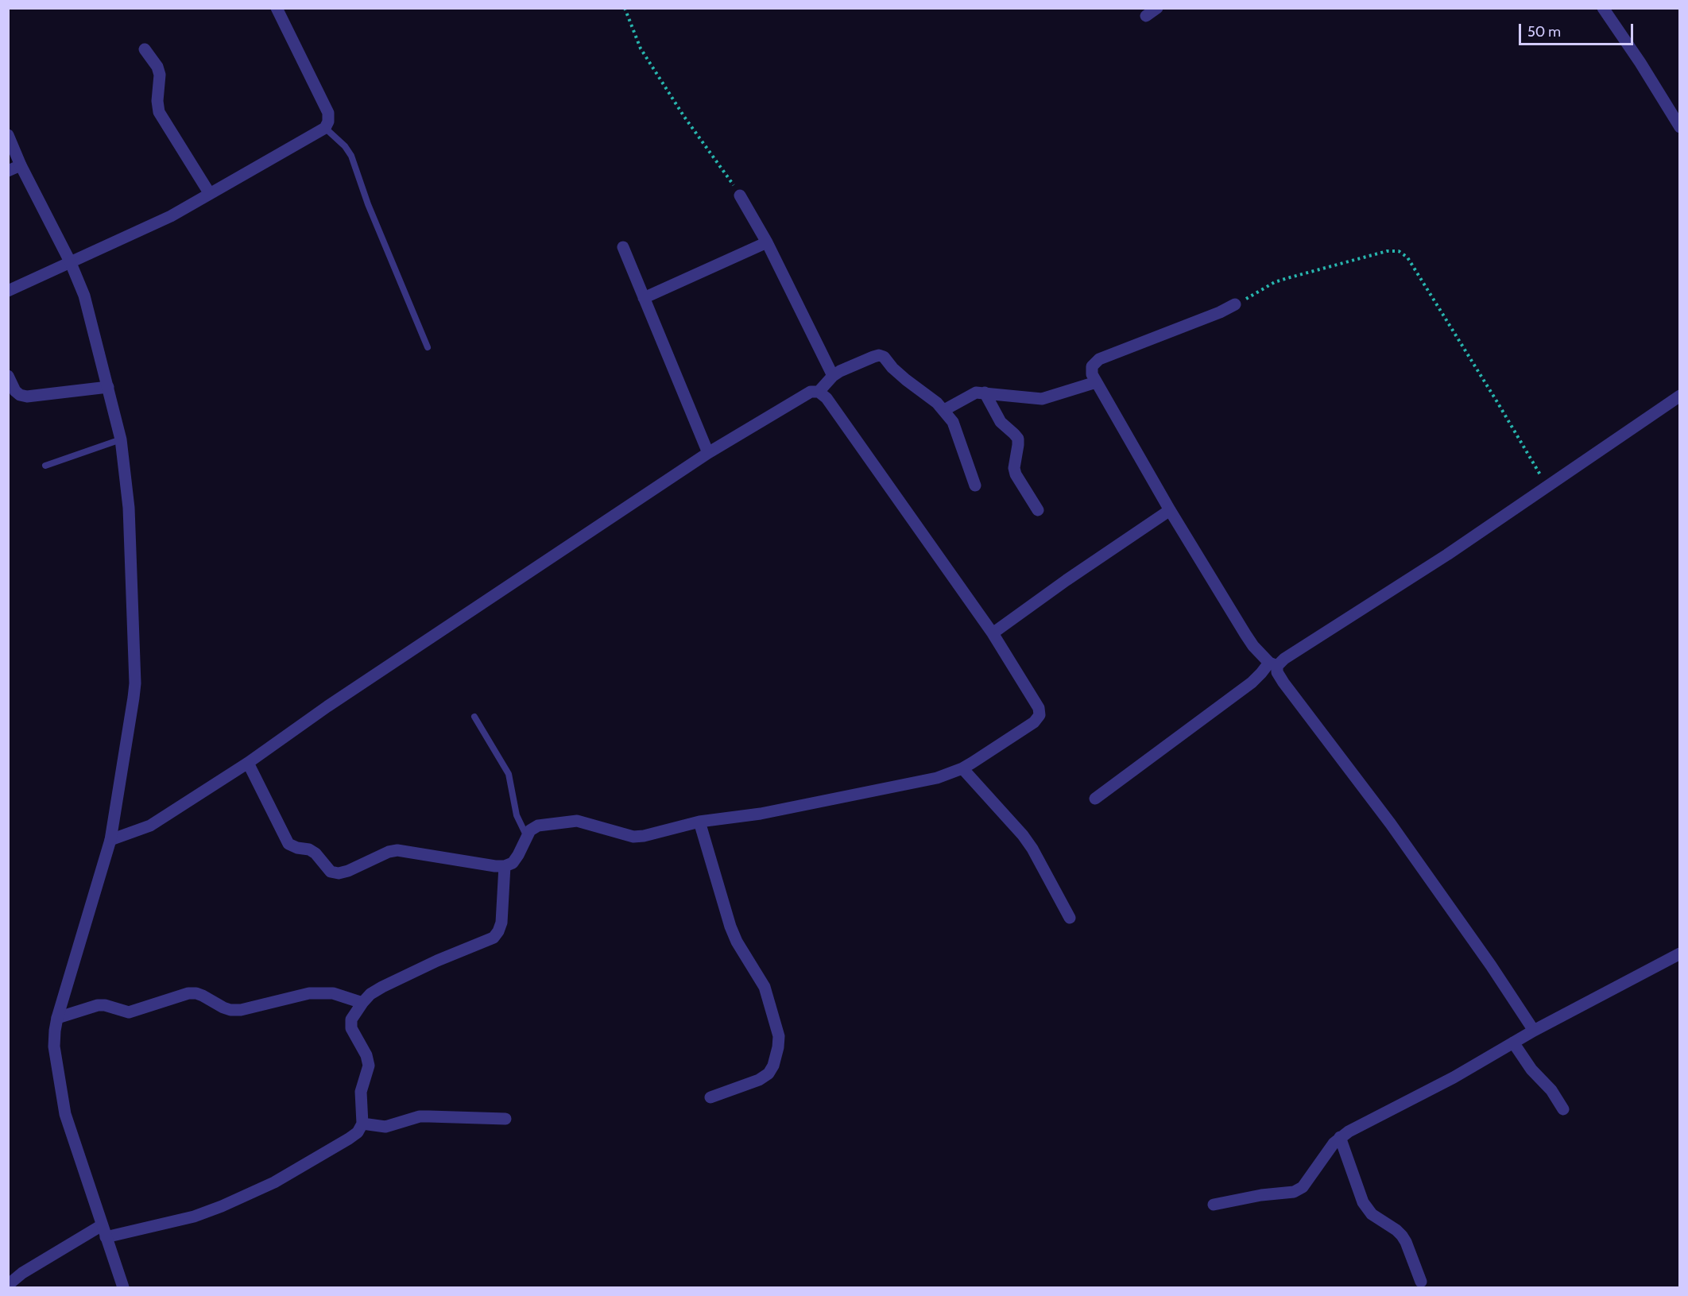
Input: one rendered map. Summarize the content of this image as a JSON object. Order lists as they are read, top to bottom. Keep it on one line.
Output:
{"scale_bar":"50 m"}
